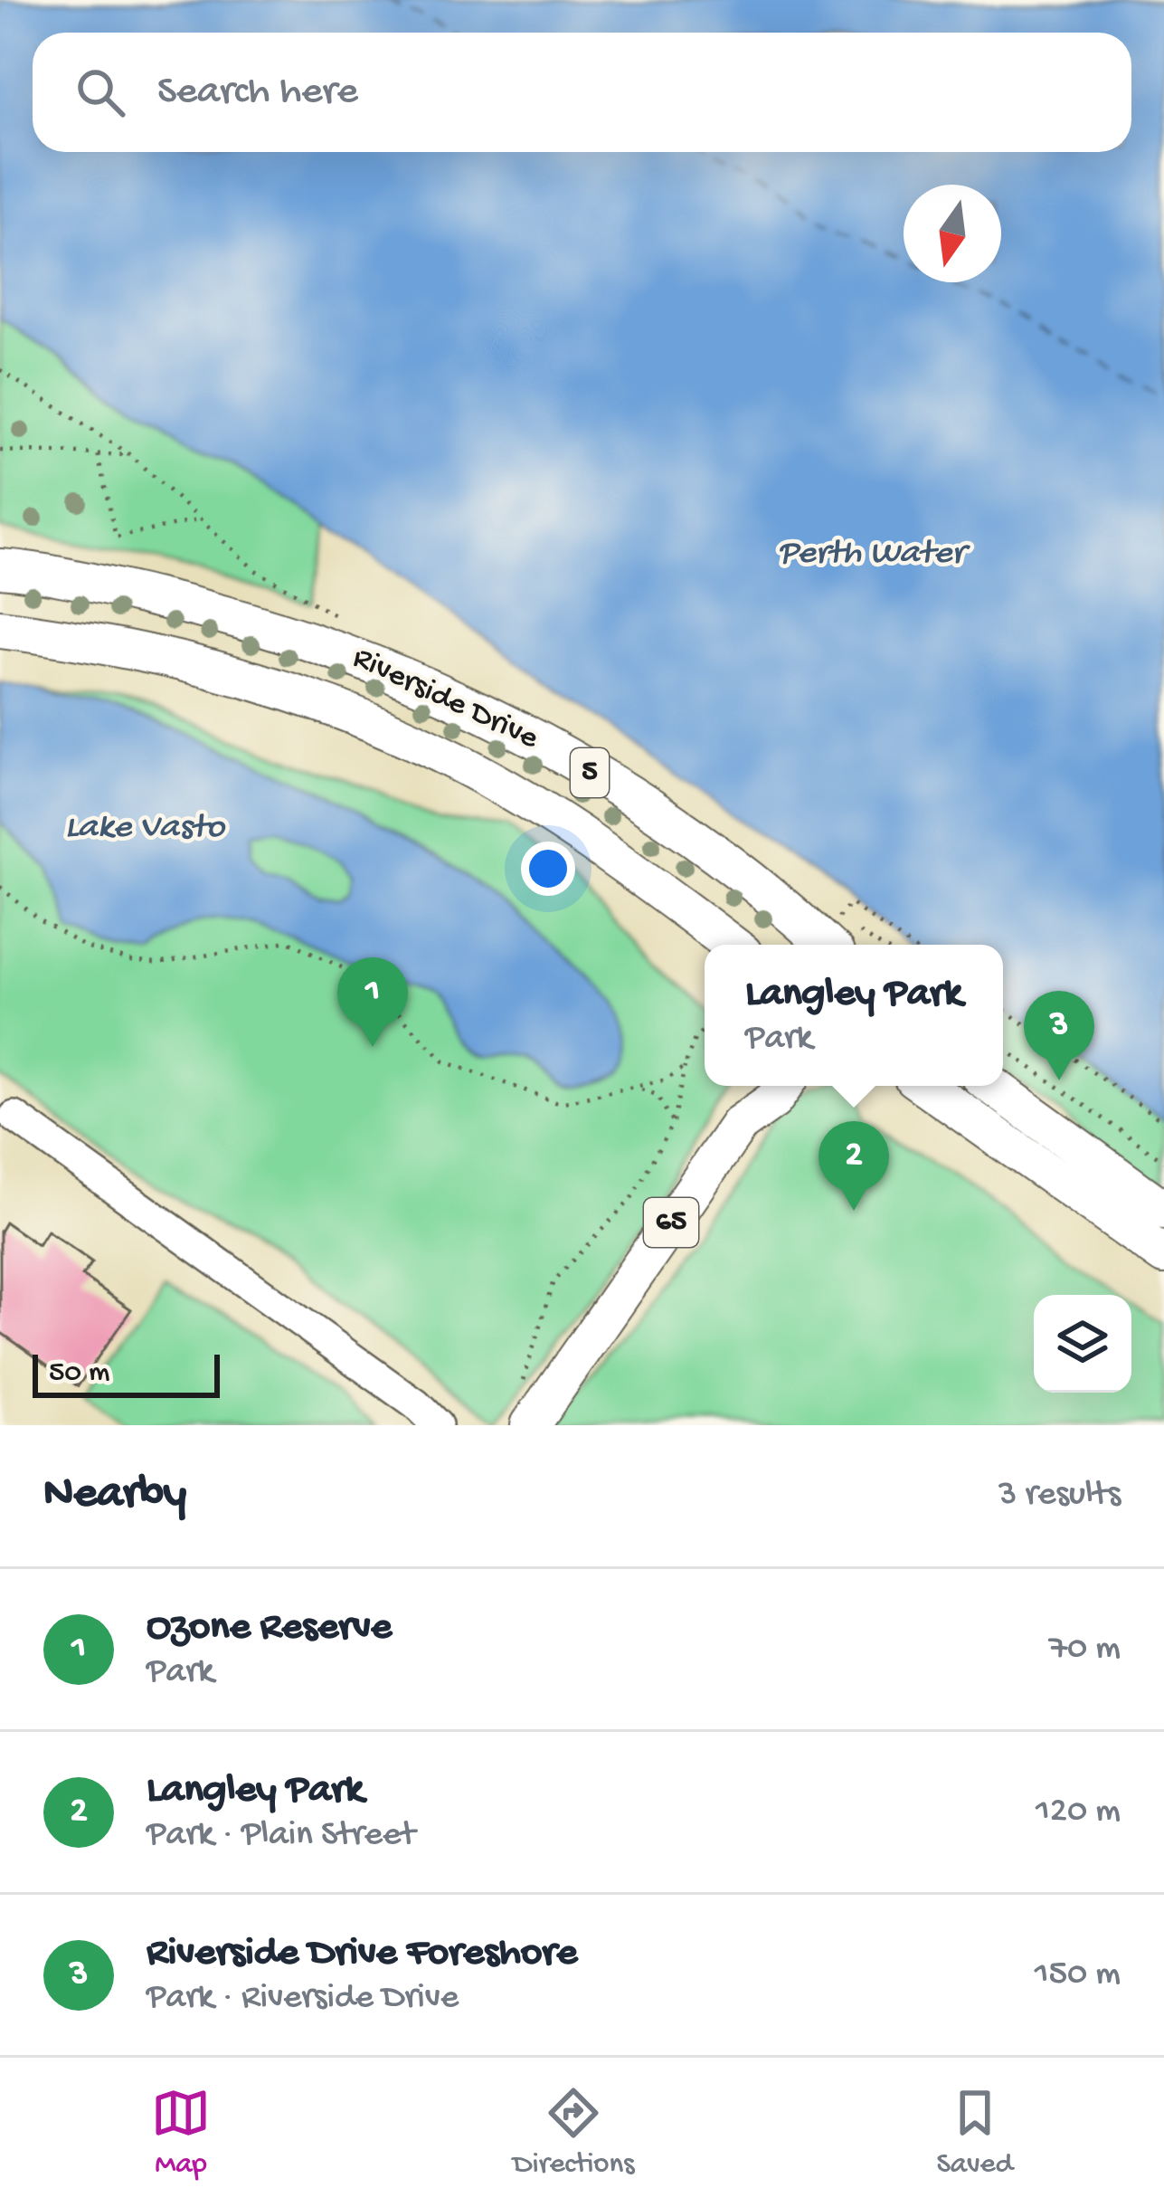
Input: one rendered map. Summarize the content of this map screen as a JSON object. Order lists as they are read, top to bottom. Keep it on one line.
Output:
{"streets":{"main road":["Riverside Drive","5","65"]},"water":["Perth Water","Lake Vasto"],"scale_bar":"50 m","north":"bottom","page":{"search":"Search here","popup":["Langley Park","Park"],"pins":["1","3","2"],"scale":"50 m","heading":["Nearby","3 results"],"list":[{"mark":"1","name":"Ozone Reserve","note":"Park","value":"70 m"},{"mark":"2","name":"Langley Park","note":"Park · Plain Street","value":"120 m"},{"mark":"3","name":"Riverside Drive Foreshore","note":"Park · Riverside Drive","value":"150 m"}],"nav":["Map","Directions","Saved"]}}
